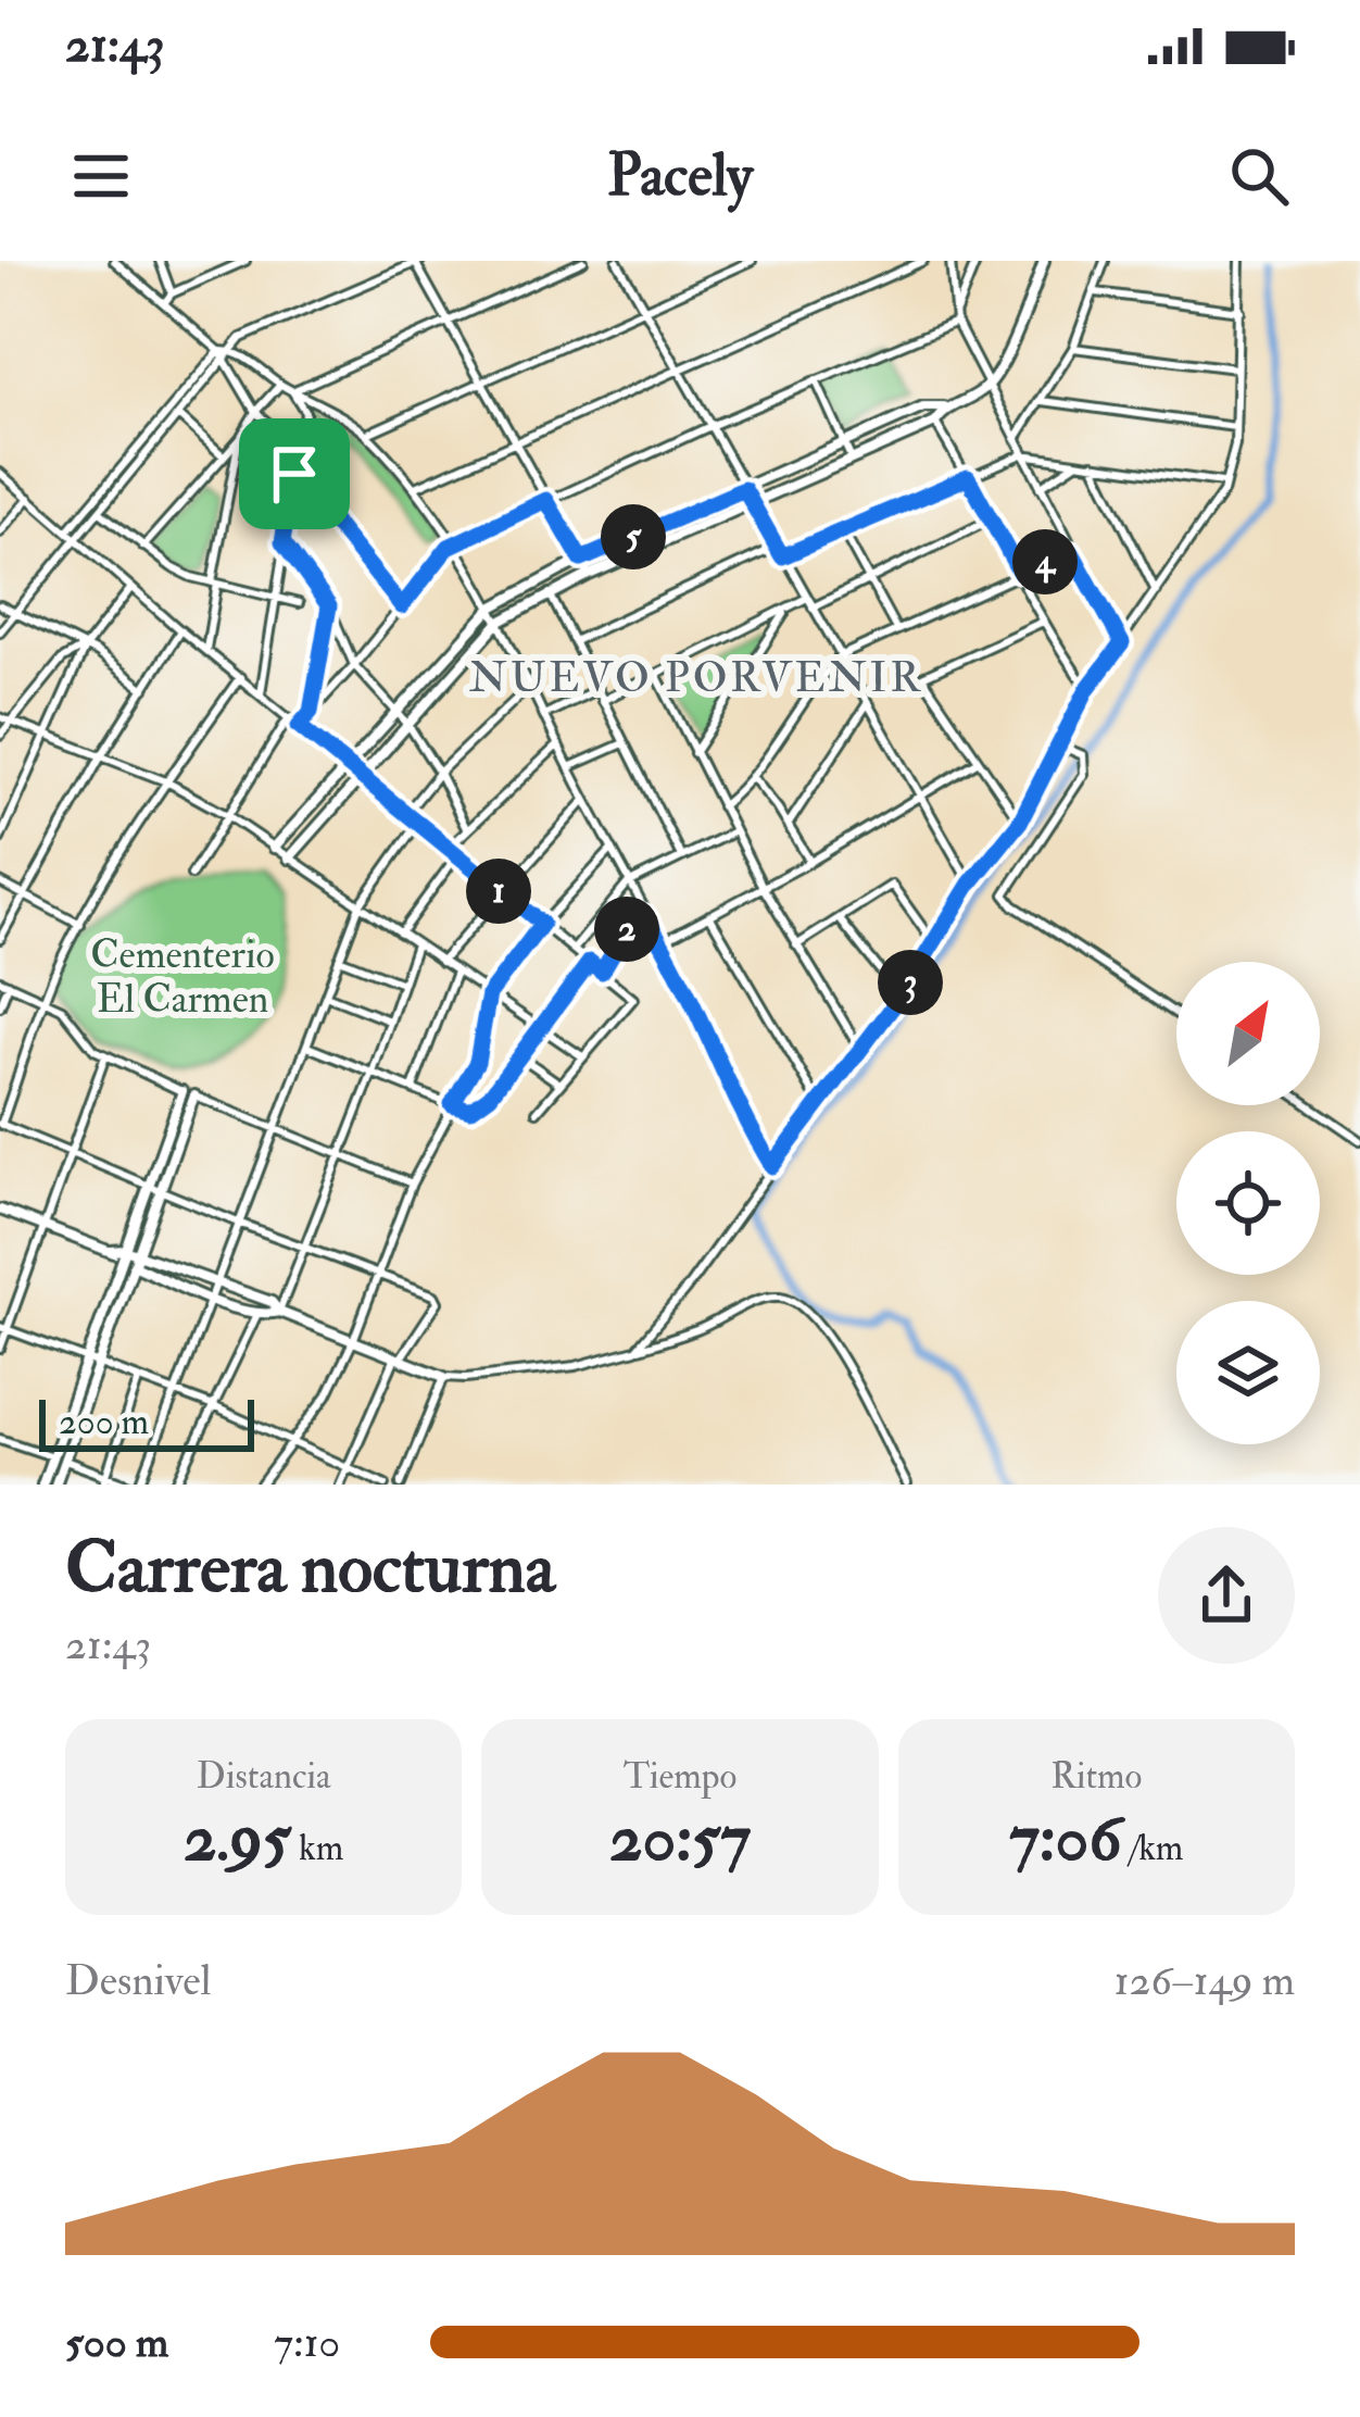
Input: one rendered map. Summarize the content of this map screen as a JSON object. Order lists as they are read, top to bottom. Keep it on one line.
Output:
{"districts":["NUEVO PORVENIR"],"parks":["Cementerio El Carmen"],"scale_bar":"200 m","north":"top right","page":{"status":"21:43","header":"Pacely","pins":["5","4","1","2","3"],"scale":"200 m","heading":["Carrera nocturna","21:43"],"stats":[["Distancia","2.95 km"],["Tiempo","20:57"],["Ritmo","7:06 /km"]],"chart":["Desnivel","126–149 m"],"list":[{"name":"500 m","note":"7:10"}]}}
